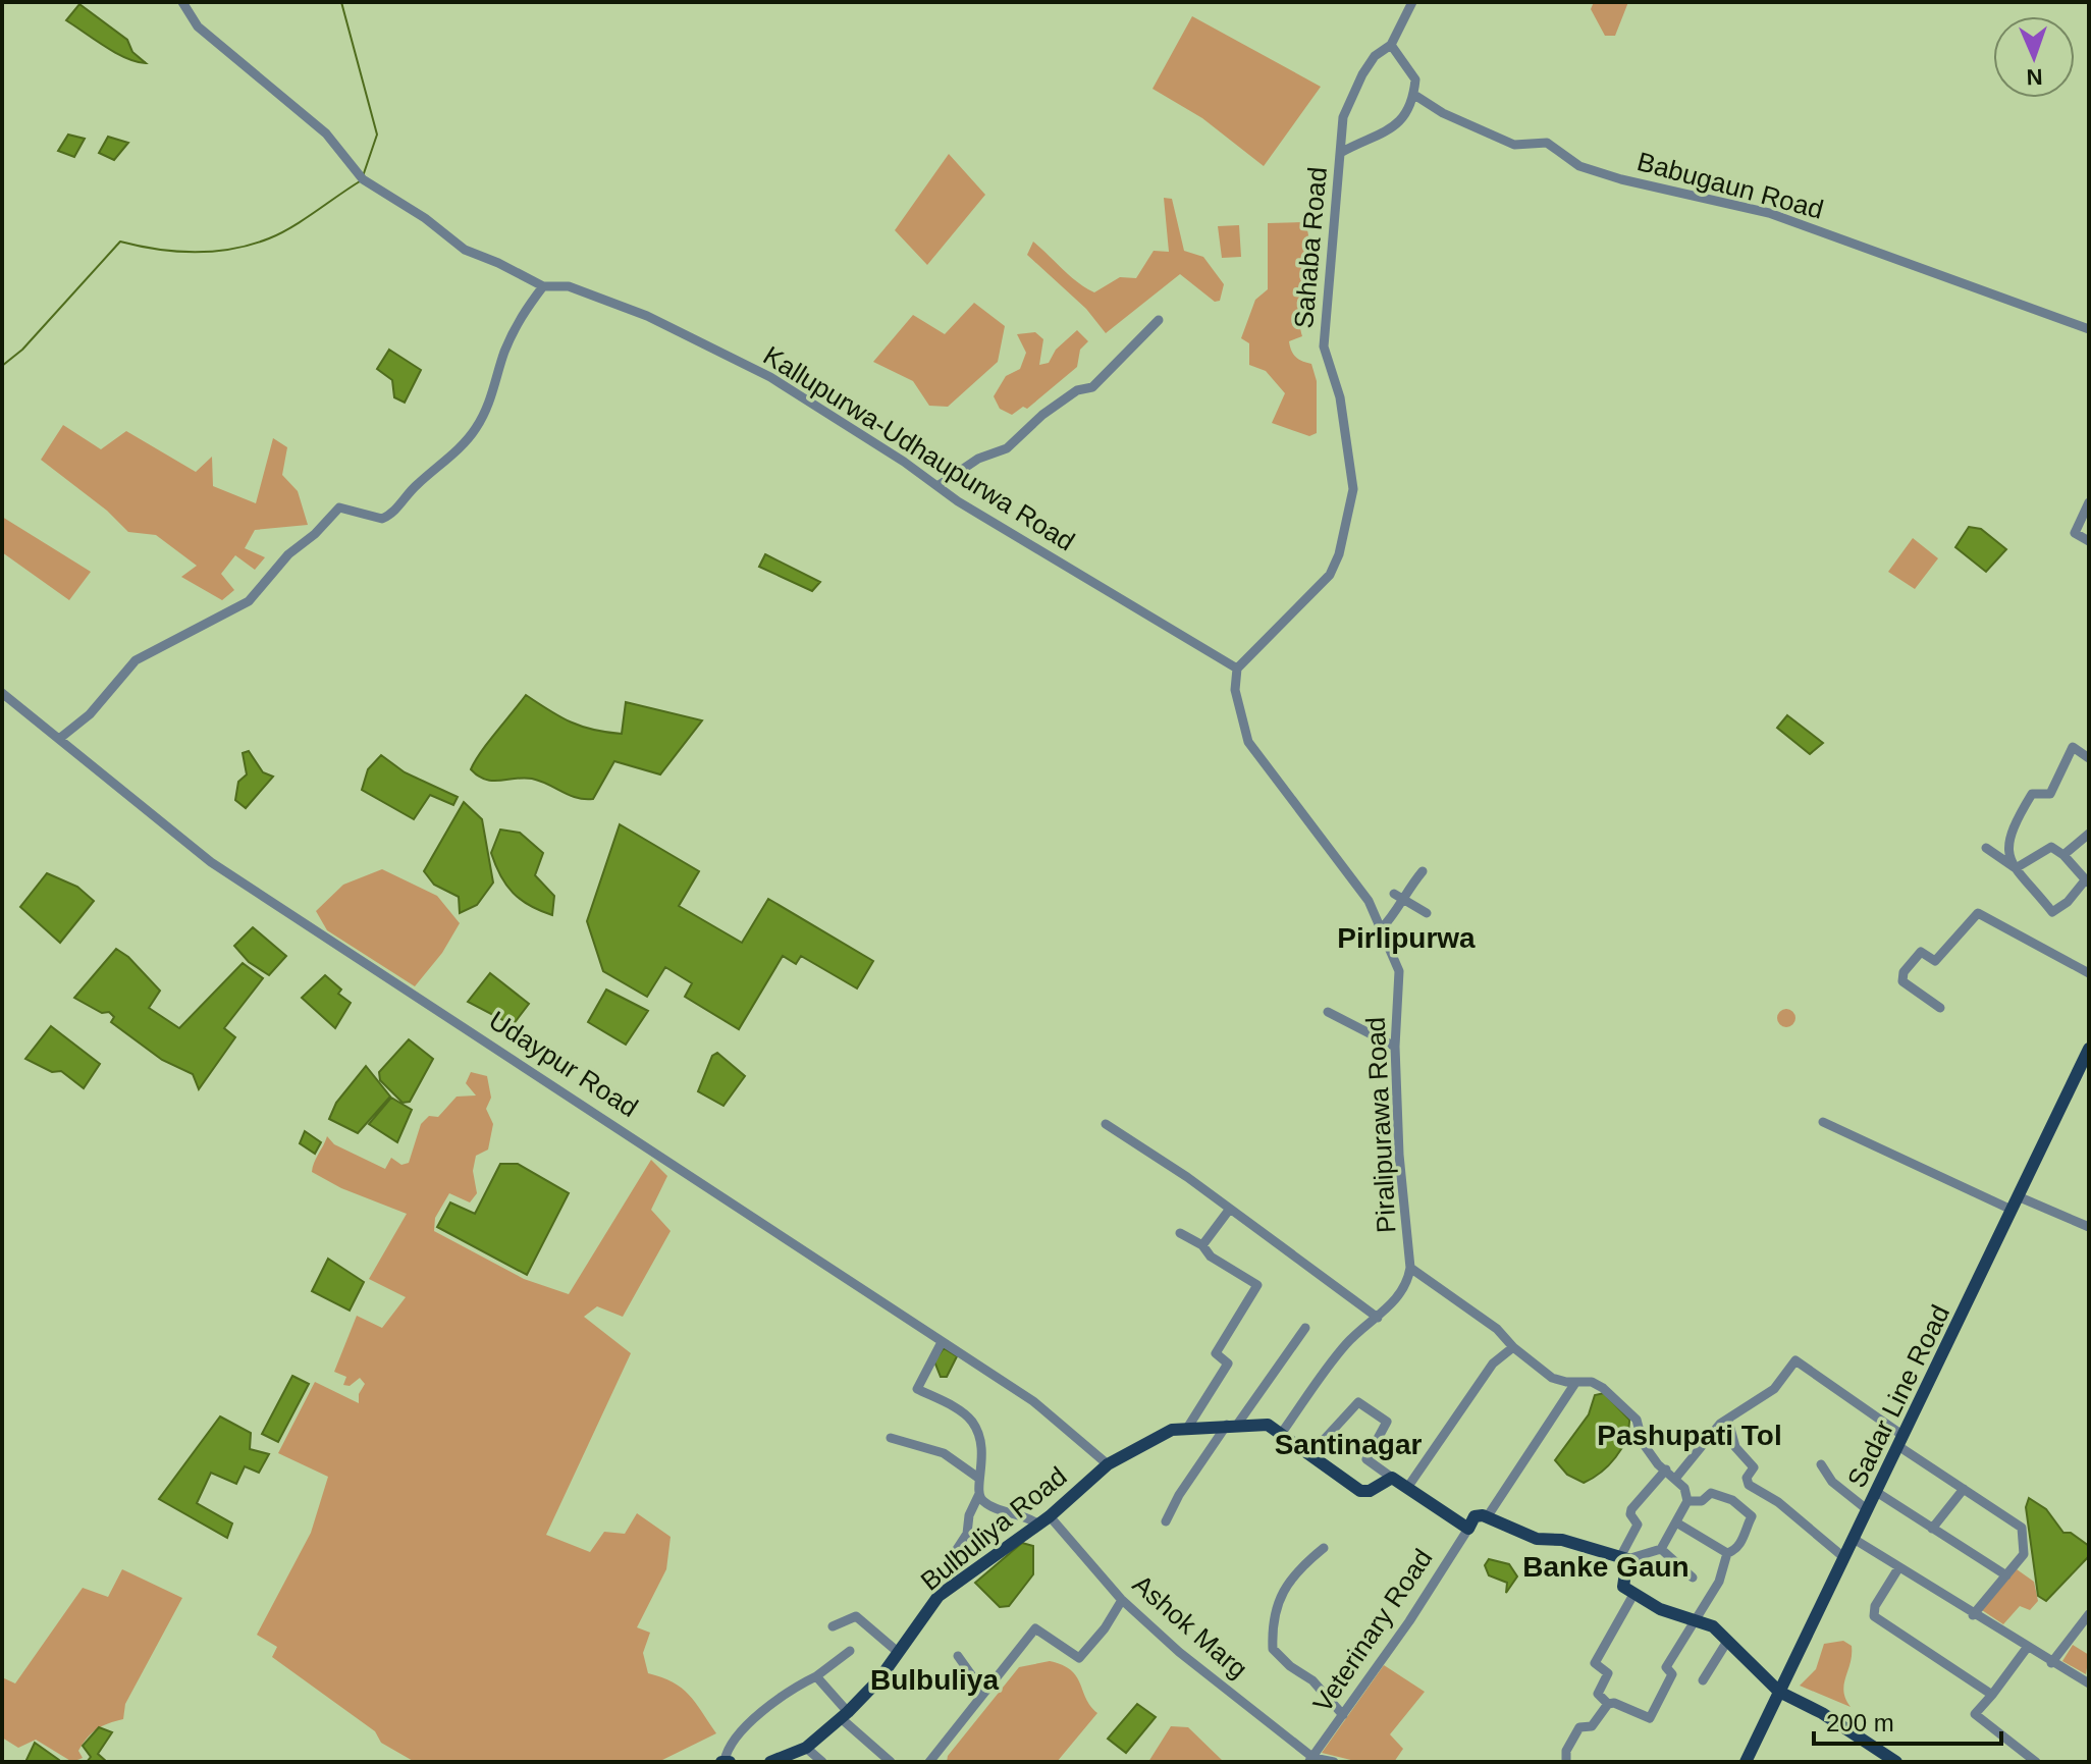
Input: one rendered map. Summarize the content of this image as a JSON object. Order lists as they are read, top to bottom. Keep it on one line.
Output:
{"streets":{"main road":["Sadar Line Road","Bulbuliya Road"],"street":["Babugaun Road","Sahaba Road","Kallupurwa-Udhaupurwa Road","Udaypur Road","Piralipurawa Road","Ashok Marg","Veterinary Road"]},"crossings":[["Sahaba Road","Kallupurwa-Udhaupurwa Road"],["Sahaba Road","Piralipurawa Road"],["Kallupurwa-Udhaupurwa Road","Piralipurawa Road"],["Udaypur Road","Bulbuliya Road"],["Piralipurawa Road","Bulbuliya Road"],["Bulbuliya Road","Ashok Marg"],["Ashok Marg","Veterinary Road"]],"districts":["Pirlipurwa","Pashupati Tol","Santinagar","Banke Gaun","Bulbuliya"],"scale_bar":"200 m","north":"bottom"}
